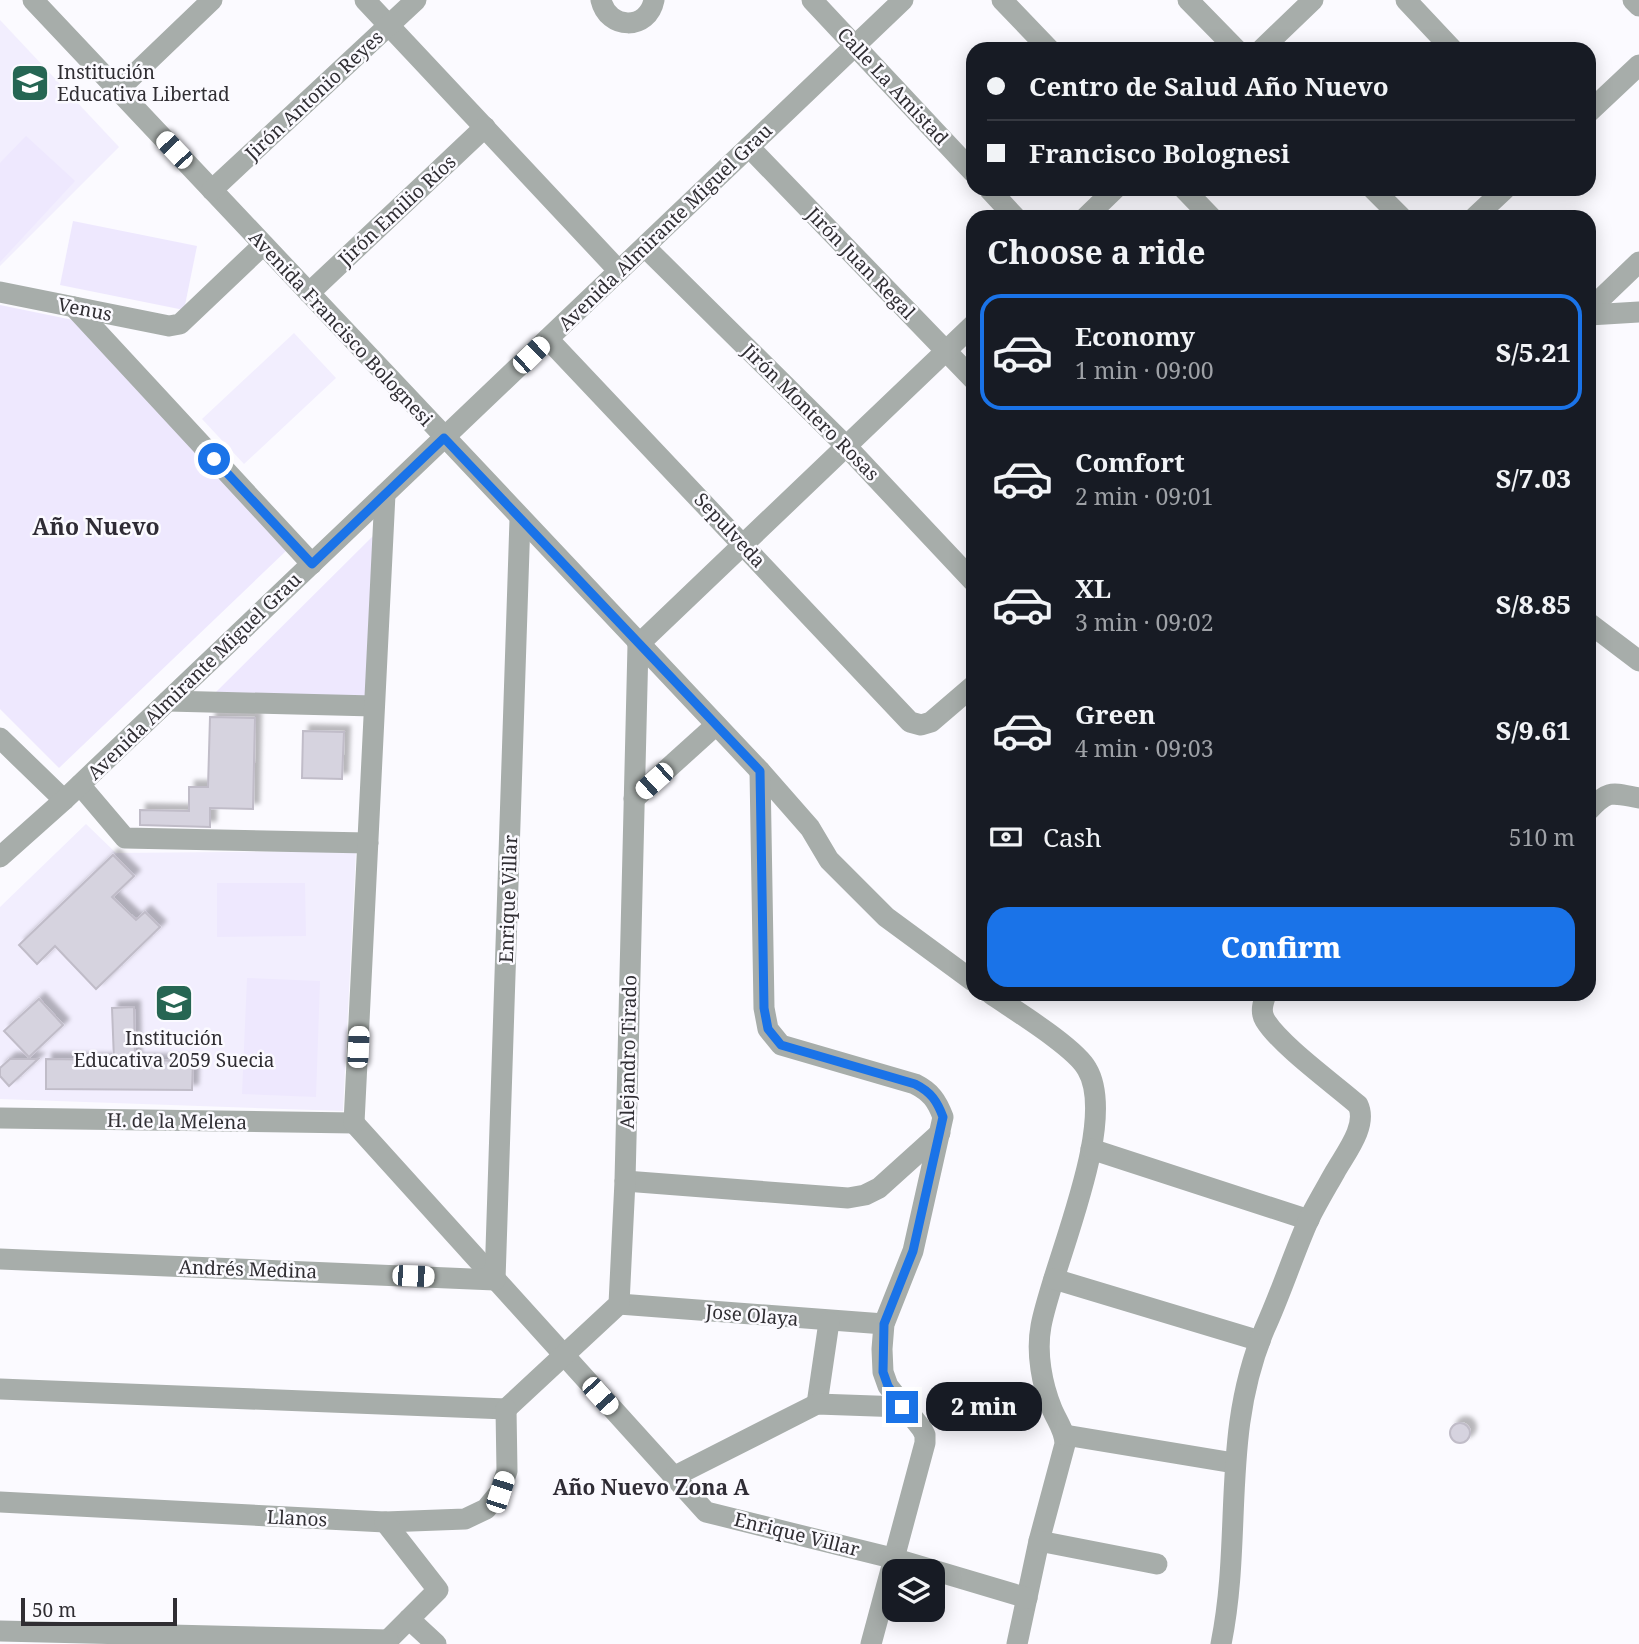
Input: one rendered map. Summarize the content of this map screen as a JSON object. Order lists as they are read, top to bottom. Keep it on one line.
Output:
{"streets":{"street":["Calle La Amistad","Jirón Antonio Reyes","Jirón Emilio Ríos","Avenida Almirante Miguel Grau","Jirón Juan Regal","Venus","Avenida Francisco Bolognesi","Jirón Montero Rosas","Sepulveda","Enrique Villar","Alejandro Tirado","H. de la Melena","Andrés Medina","Jose Olaya","Llanos"]},"crossings":[["Calle La Amistad","Avenida Almirante Miguel Grau"],["Jirón Antonio Reyes","Avenida Francisco Bolognesi"],["Jirón Emilio Ríos","Avenida Francisco Bolognesi"],["Avenida Almirante Miguel Grau","Jirón Juan Regal"],["Avenida Almirante Miguel Grau","Avenida Francisco Bolognesi"],["Avenida Almirante Miguel Grau","Jirón Montero Rosas"],["Avenida Almirante Miguel Grau","Sepulveda"],["Venus","Avenida Francisco Bolognesi"],["Avenida Francisco Bolognesi","Enrique Villar"],["Avenida Francisco Bolognesi","Alejandro Tirado"],["Enrique Villar","H. de la Melena"],["Enrique Villar","Andrés Medina"],["Alejandro Tirado","Jose Olaya"]],"districts":["Año Nuevo","Año Nuevo Zona A"],"places":{"school or university":["Institución Educativa Libertad","Institución Educativa 2059 Suecia"]},"scale_bar":"50 m","page":{"banner":["Centro de Salud Año Nuevo","Francisco Bolognesi"],"heading":"Choose a ride","list":[{"name":"Economy","note":"1 min · 09:00","value":"S/5.21"},{"name":"Comfort","note":"2 min · 09:01","value":"S/7.03"},{"name":"XL","note":"3 min · 09:02","value":"S/8.85"},{"name":"Green","note":"4 min · 09:03","value":"S/9.61"}],"pay":["Cash","510 m"],"buttons":"Confirm","bubble":"2 min","scale":"50 m"}}
